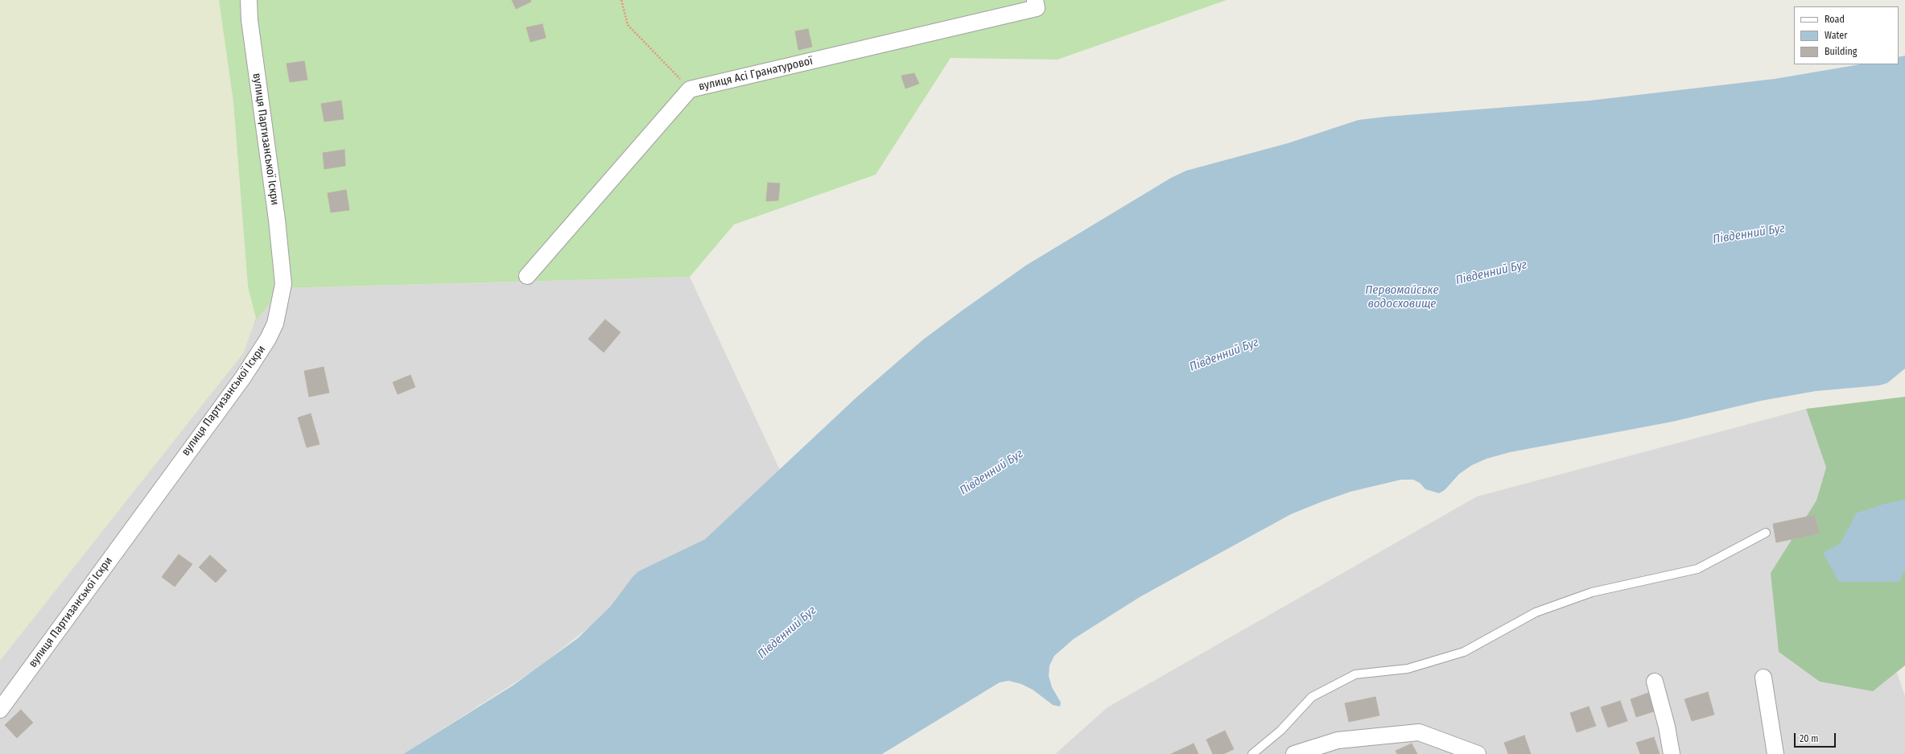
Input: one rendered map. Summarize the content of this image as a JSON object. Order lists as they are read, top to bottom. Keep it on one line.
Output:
{"streets":{"street":["вулиця Асі Гранатурової","вулиця Партизанської Іскри"]},"water":["Південний Буг","Первомайське водосховище"],"legend":["Road","Water","Building"],"scale_bar":"20 m"}
